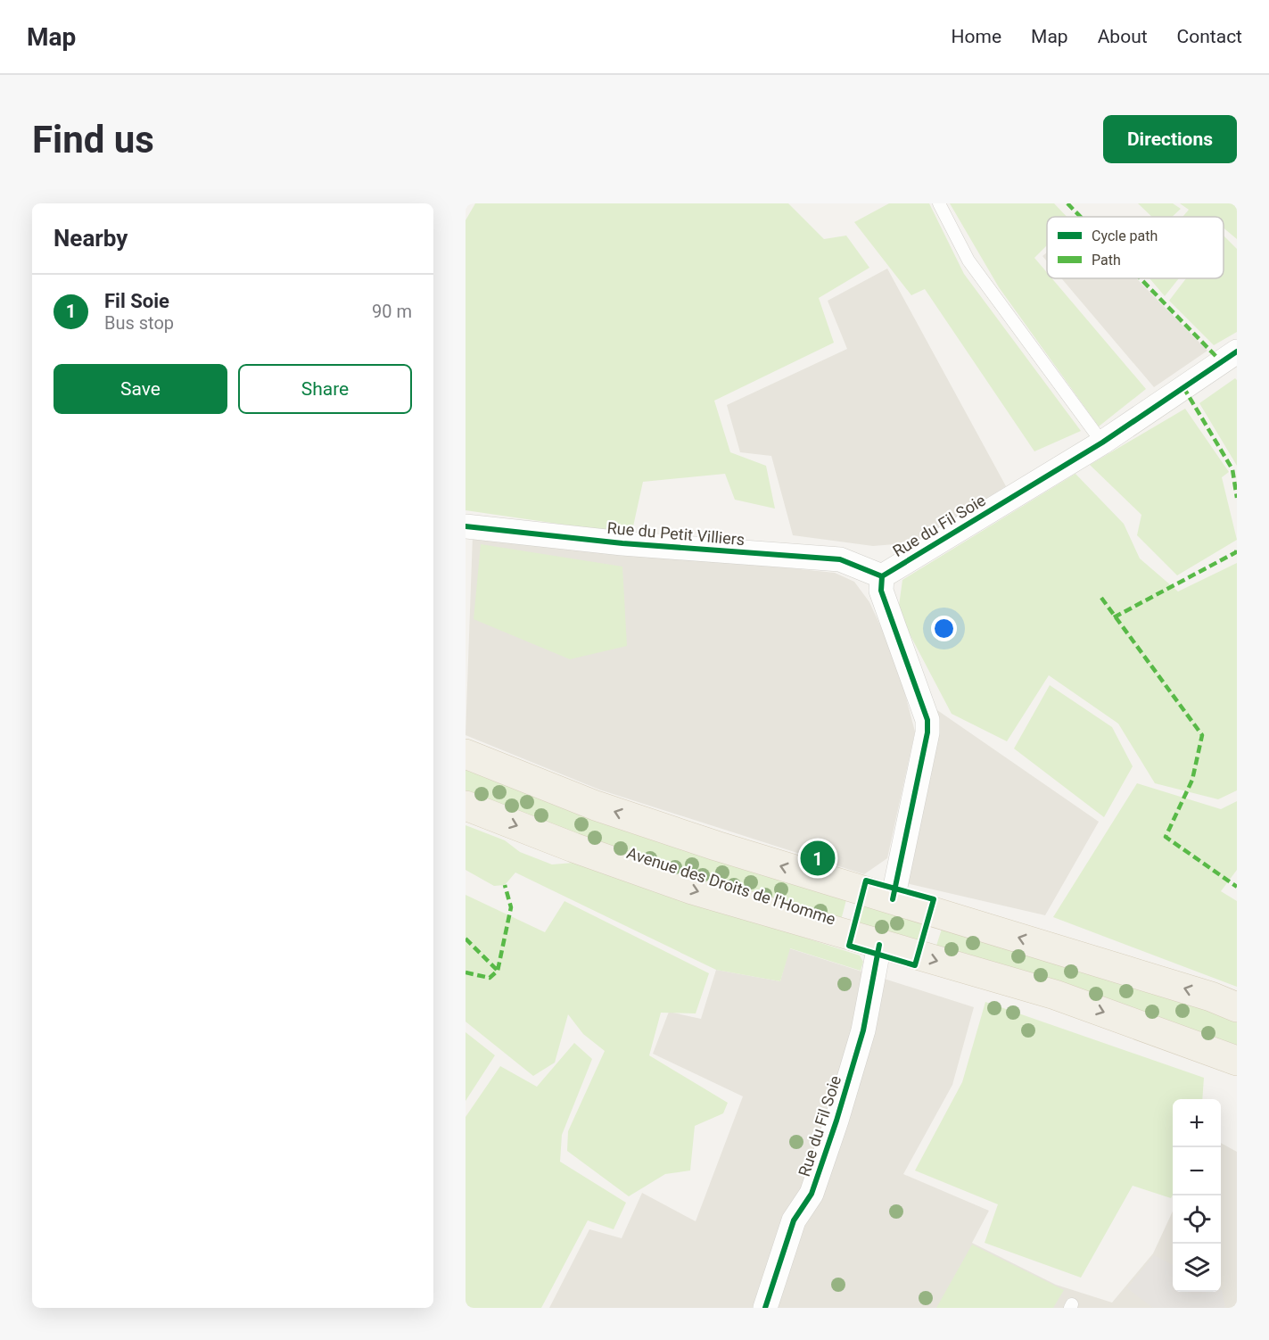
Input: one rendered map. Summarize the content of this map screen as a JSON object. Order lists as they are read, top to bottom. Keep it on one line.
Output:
{"streets":{"main road":["Avenue des Droits de l'Homme"],"street":["Rue du Fil Soie","Rue du Petit Villiers"]},"crossings":[["Rue du Fil Soie","Rue du Petit Villiers"],["Rue du Fil Soie","Avenue des Droits de l'Homme"]],"legend":["Cycle path","Path"],"page":{"header":"Map","nav":["Home","Map","About","Contact"],"buttons":["Directions",["Save","Share"]],"title":"Find us","heading":"Nearby","list":[{"mark":"1","name":"Fil Soie","note":"Bus stop","value":"90 m"}],"pins":"1","map_buttons":["+","−"]}}
